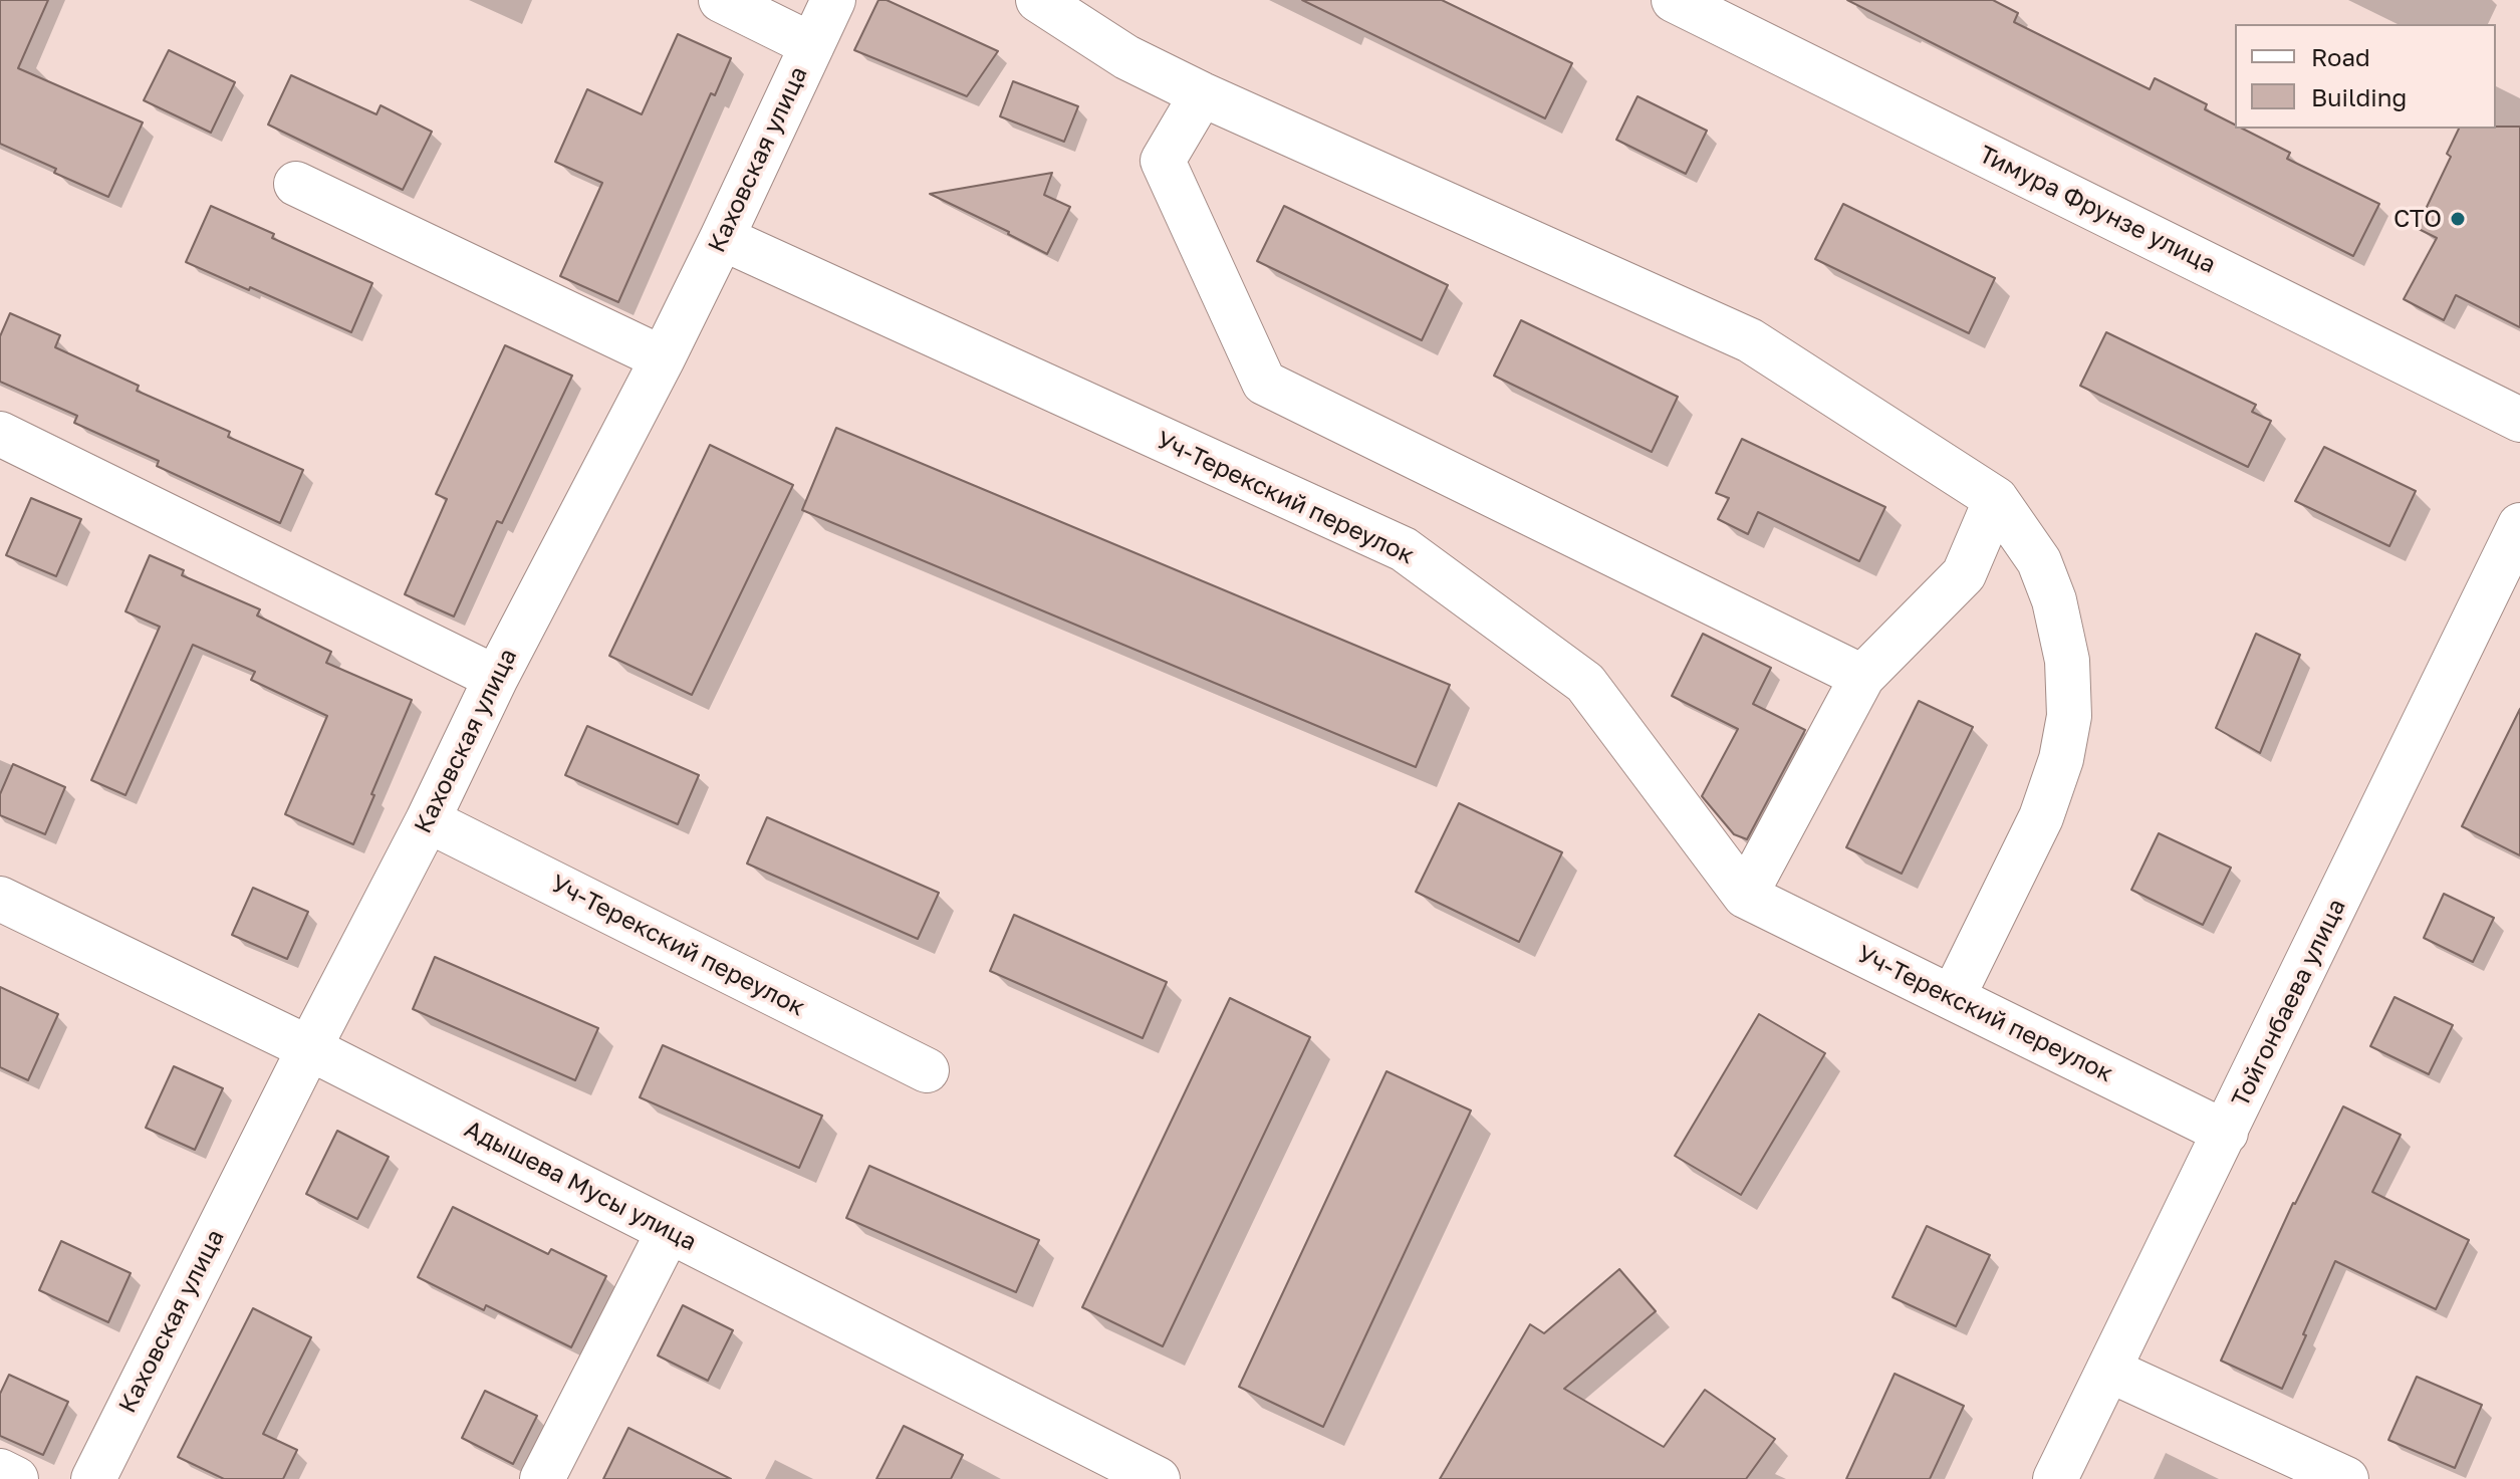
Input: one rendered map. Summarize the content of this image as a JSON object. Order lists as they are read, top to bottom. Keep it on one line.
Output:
{"streets":{"street":["Каховская улица","Тимура Фрунзе улица","Уч-Терекский переулок","Тойгонбаева улица","Адышева Мусы улица"]},"crossings":[["Каховская улица","Уч-Терекский переулок"],["Каховская улица","Адышева Мусы улица"],["Уч-Терекский переулок","Тойгонбаева улица"]],"places":["СТО"],"legend":["Road","Building"]}
